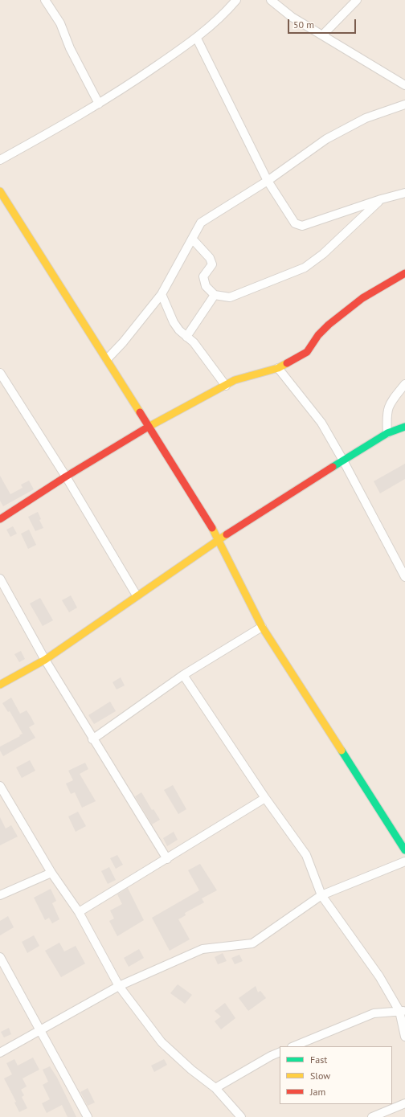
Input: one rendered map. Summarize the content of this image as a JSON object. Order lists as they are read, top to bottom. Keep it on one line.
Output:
{"legend":["Fast","Slow","Jam"],"scale_bar":"50 m"}
